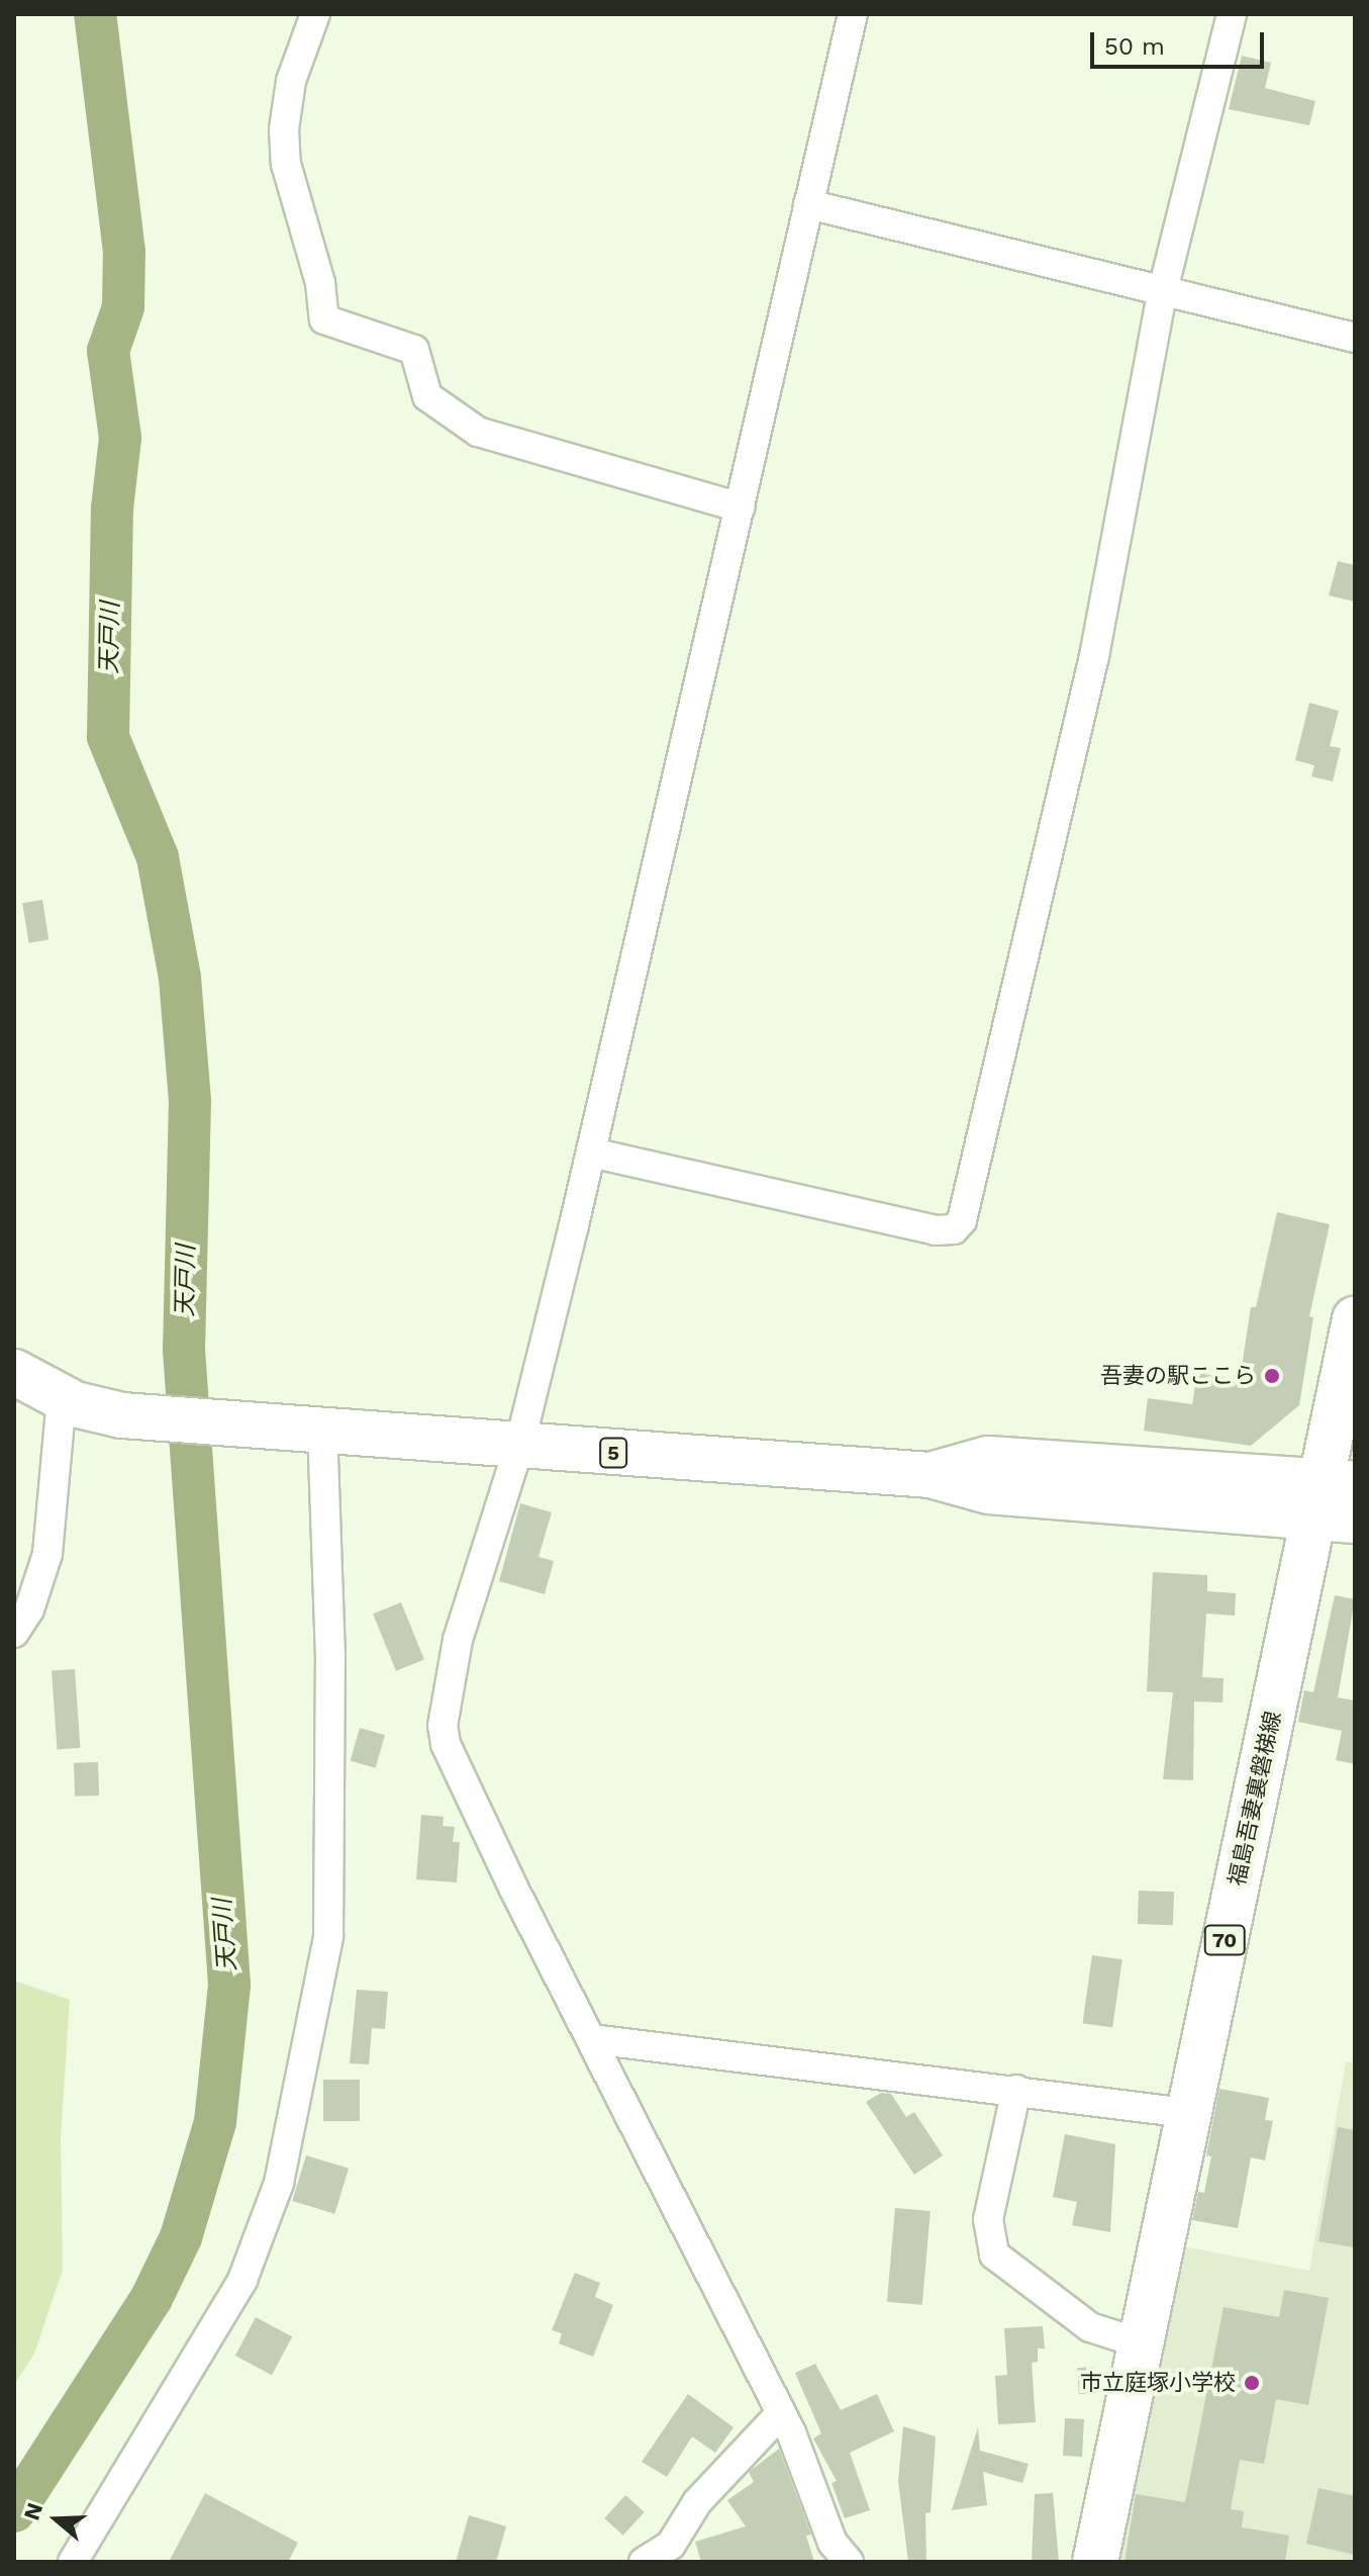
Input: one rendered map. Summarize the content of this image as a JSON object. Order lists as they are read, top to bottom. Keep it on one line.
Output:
{"streets":{"main road":["5","福島吾妻裏磐梯線","70"]},"crossings":[["5","福島吾妻裏磐梯線"]],"water":["天戸川"],"places":["吾妻の駅ここら","市立庭塚小学校"],"scale_bar":"50 m","north":"left"}
